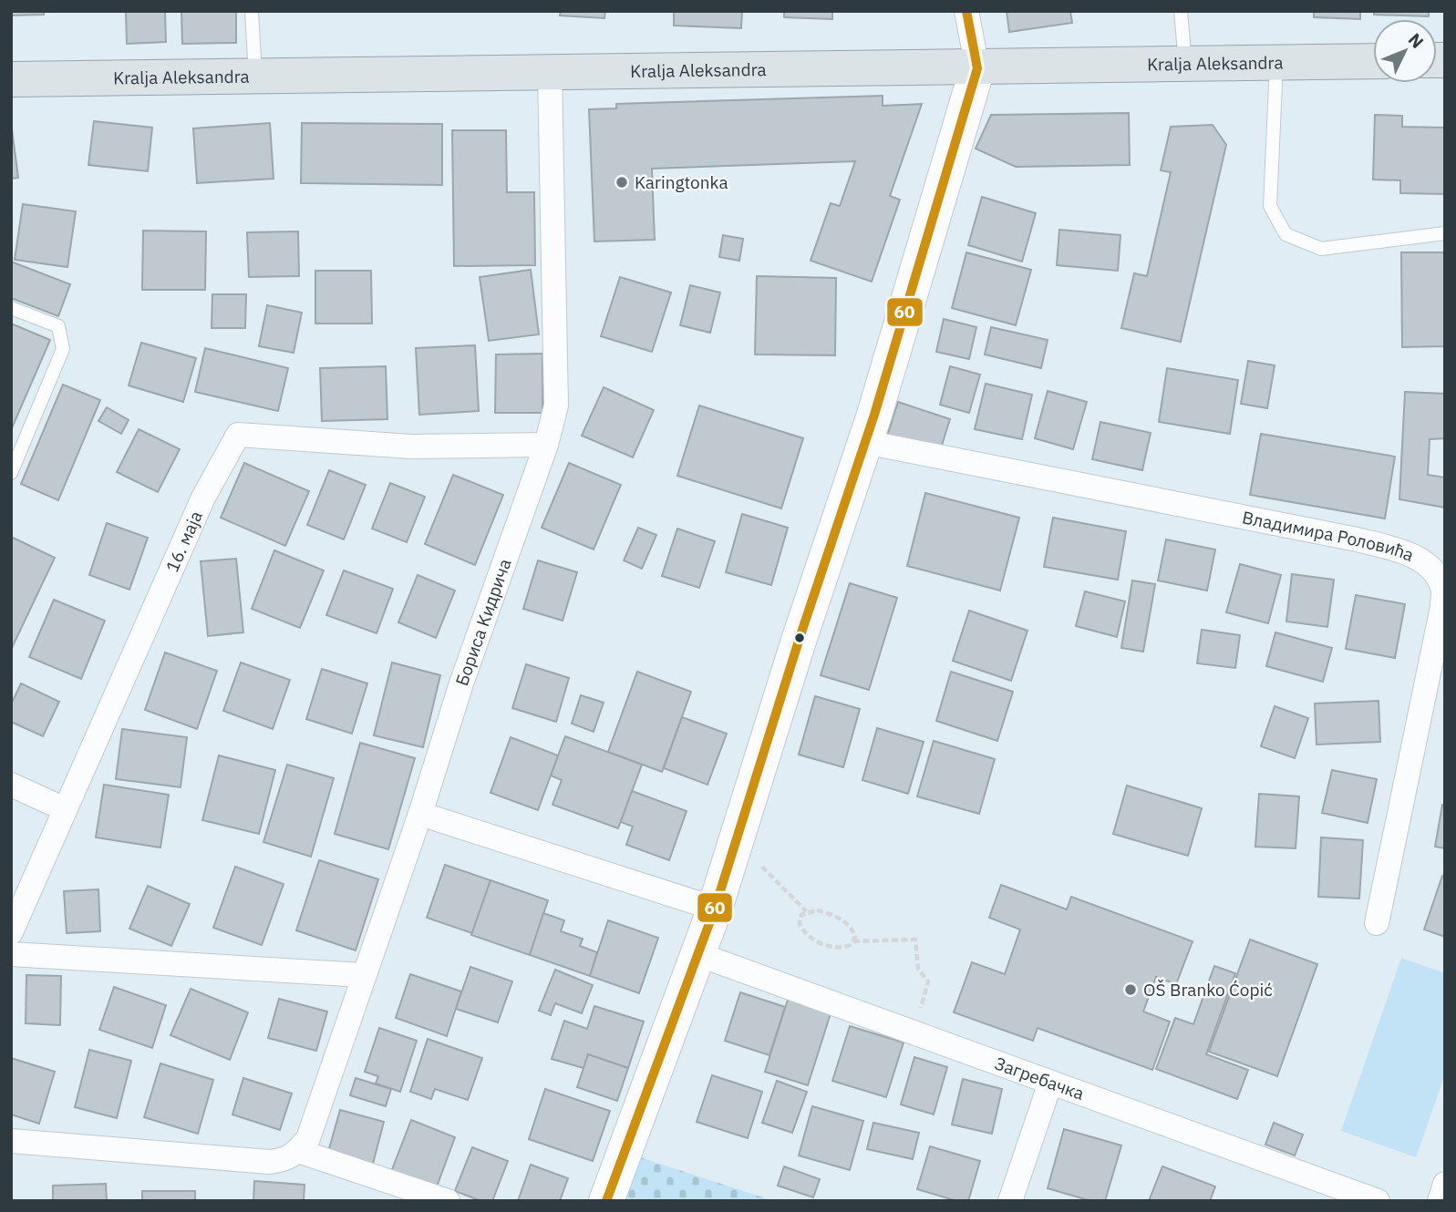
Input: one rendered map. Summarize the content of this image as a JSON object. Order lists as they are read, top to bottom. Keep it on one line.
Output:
{"streets":{"main road":["Kralja Aleksandra"],"street":["Владимира Роловића","16. маја","Бориса Kидрича","Загребачка"]},"crossings":[["Kralja Aleksandra","Бориса Kидрича"],["16. маја","Бориса Kидрича"]],"places":["Karingtonka","OŠ Branko Ćopić"],"lines":["transit line 60"],"north":"top right"}
